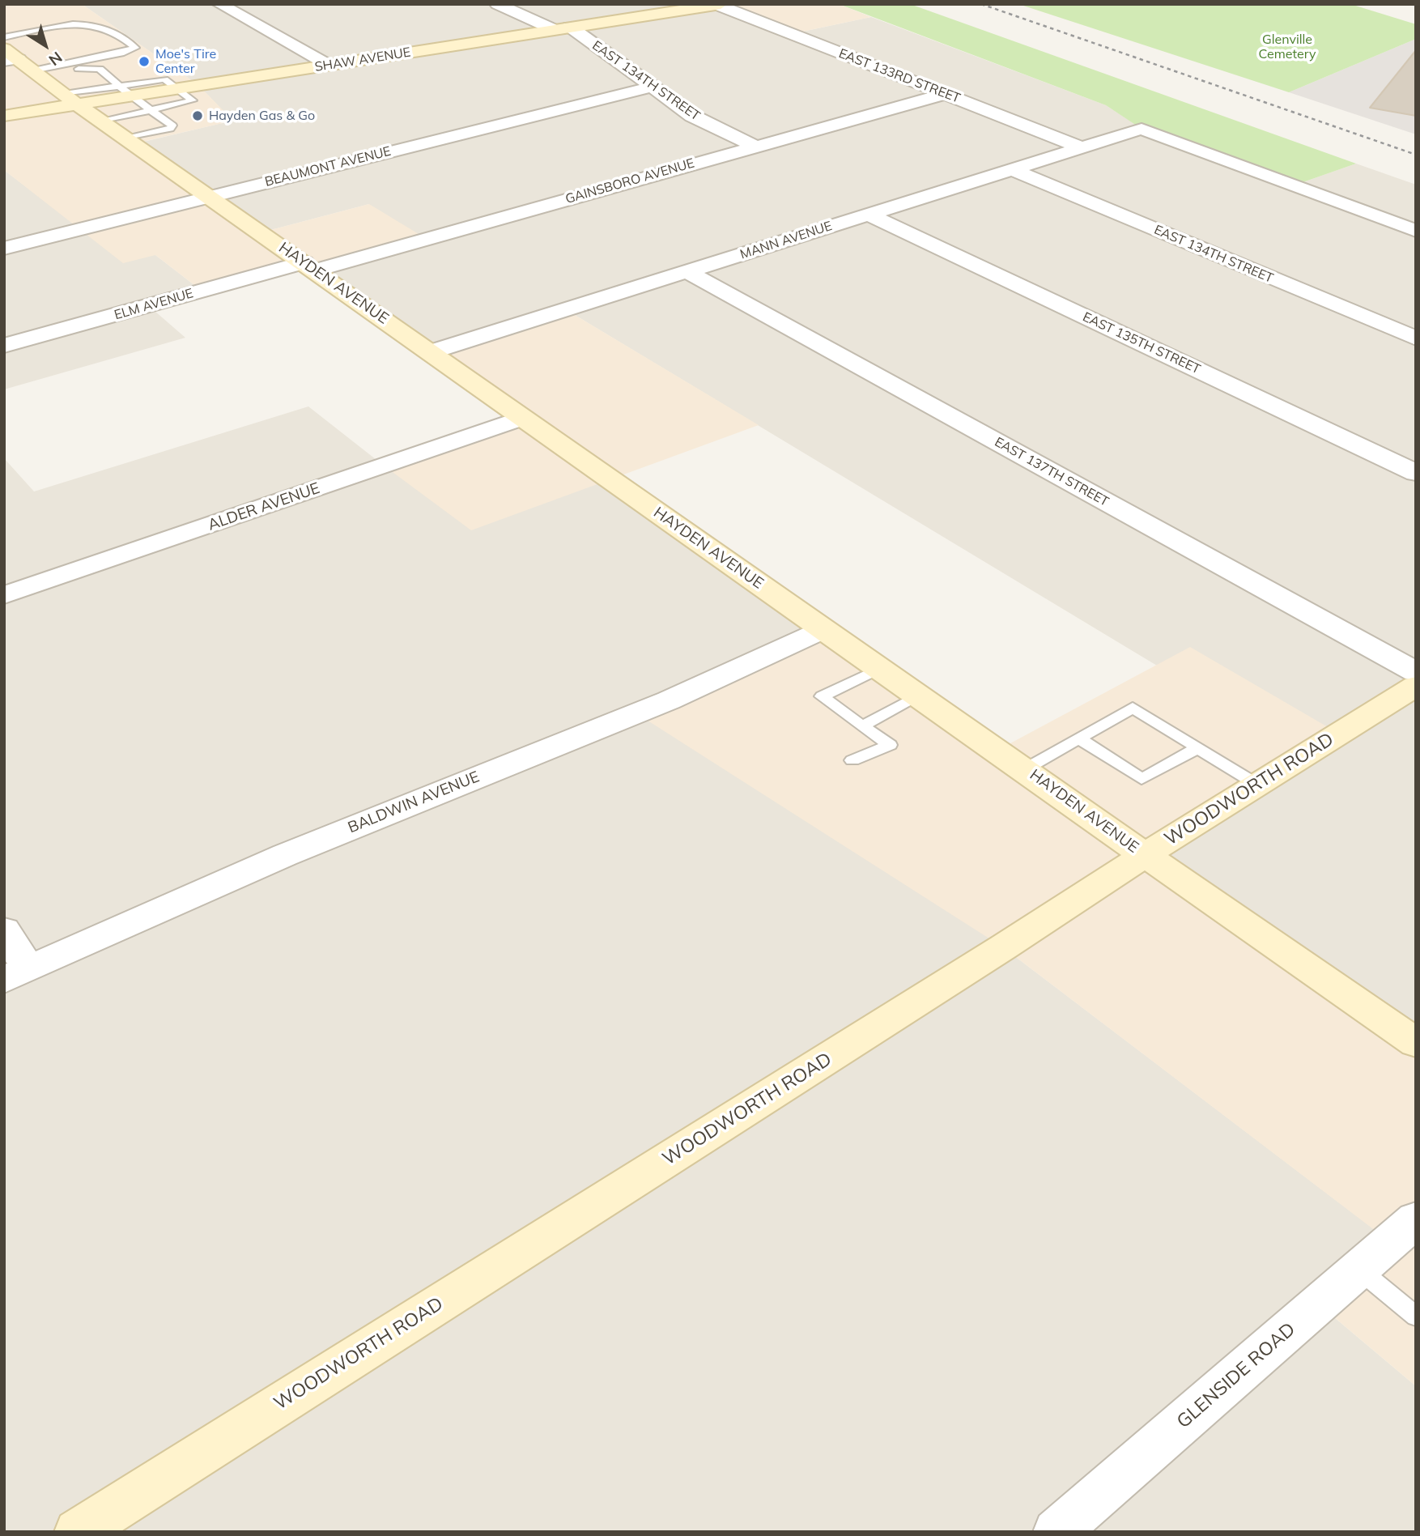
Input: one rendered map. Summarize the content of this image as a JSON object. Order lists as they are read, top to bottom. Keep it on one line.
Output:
{"streets":{"street":["SHAW AVENUE","EAST 133RD STREET","EAST 134TH STREET","BEAUMONT AVENUE","GAINSBORO AVENUE","MANN AVENUE","HAYDEN AVENUE","ELM AVENUE","EAST 135TH STREET","EAST 137TH STREET","ALDER AVENUE","WOODWORTH ROAD","BALDWIN AVENUE","GLENSIDE ROAD"]},"crossings":[["SHAW AVENUE","EAST 133RD STREET"],["SHAW AVENUE","EAST 134TH STREET"],["SHAW AVENUE","HAYDEN AVENUE"],["EAST 133RD STREET","GAINSBORO AVENUE"],["EAST 133RD STREET","MANN AVENUE"],["EAST 134TH STREET","BEAUMONT AVENUE"],["EAST 134TH STREET","GAINSBORO AVENUE"],["EAST 134TH STREET","MANN AVENUE"],["BEAUMONT AVENUE","HAYDEN AVENUE"],["GAINSBORO AVENUE","HAYDEN AVENUE"],["GAINSBORO AVENUE","ELM AVENUE"],["MANN AVENUE","HAYDEN AVENUE"],["MANN AVENUE","EAST 135TH STREET"],["MANN AVENUE","EAST 137TH STREET"],["HAYDEN AVENUE","ELM AVENUE"],["HAYDEN AVENUE","ALDER AVENUE"],["HAYDEN AVENUE","WOODWORTH ROAD"],["HAYDEN AVENUE","BALDWIN AVENUE"]],"parks":["Glenville Cemetery"],"places":["Moe's Tire Center","Hayden Gas & Go"],"north":"bottom right"}
